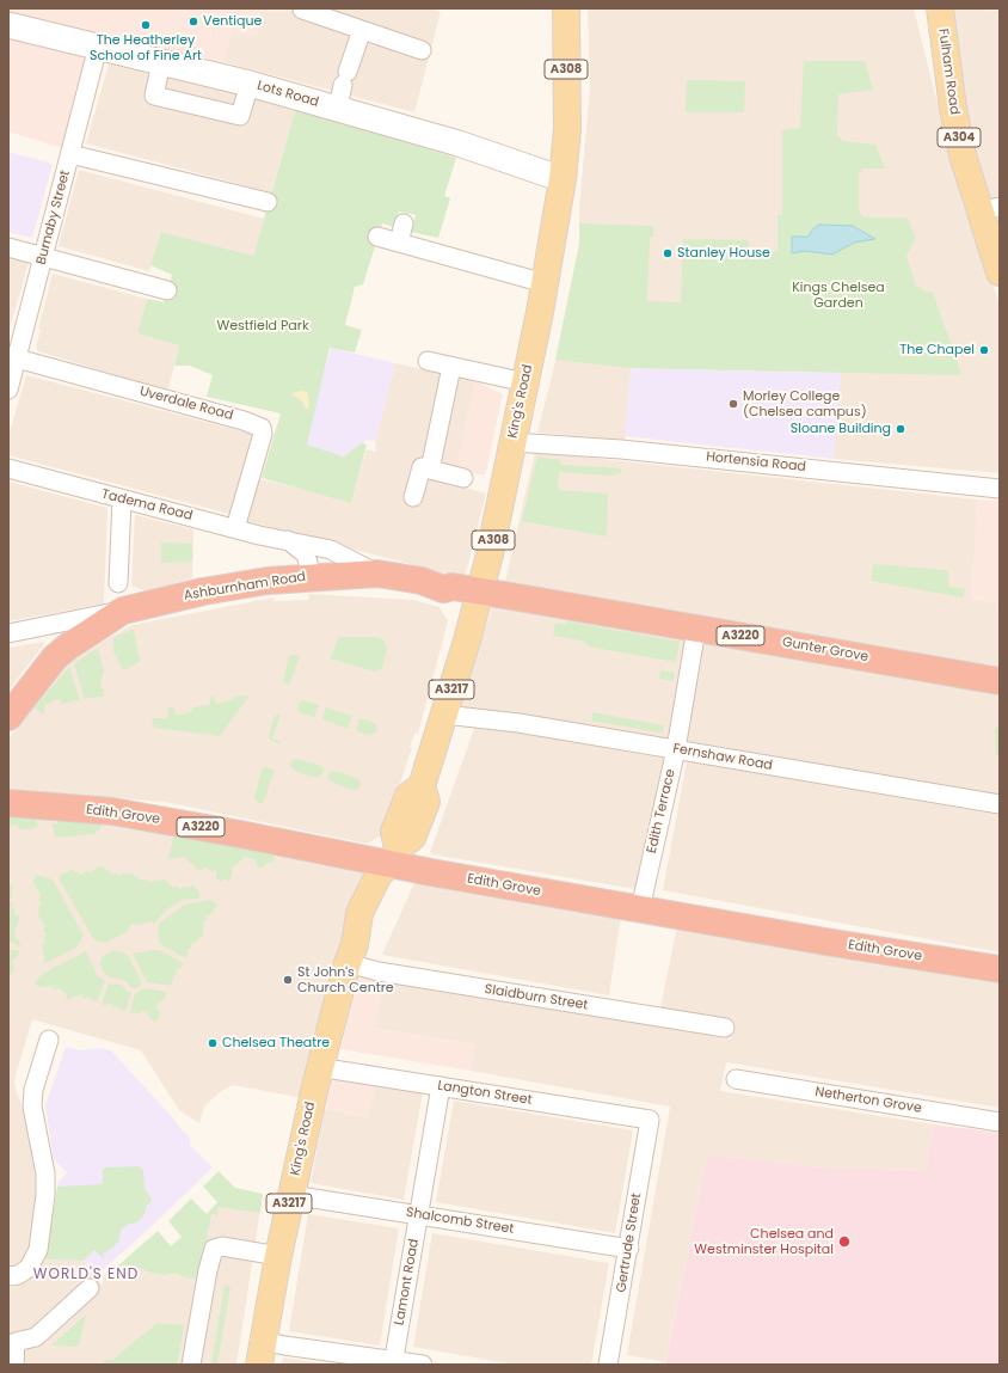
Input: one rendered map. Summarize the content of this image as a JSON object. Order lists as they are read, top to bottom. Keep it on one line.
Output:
{"streets":{"highway":["Ashburnham Road","A3220","Gunter Grove","Edith Grove"],"main road":["A308","Fulham Road","A304","King's Road","A3217"],"street":["Lots Road","Burnaby Street","Uverdale Road","Hortensia Road","Tadema Road","Fernshaw Road","Edith Terrace","Slaidburn Street","Langton Street","Netherton Grove","Shalcomb Street","Gertrude Street","Lamont Road"]},"crossings":[["Lots Road","Burnaby Street"],["Lots Road","King's Road"],["Burnaby Street","Uverdale Road"],["King's Road","Hortensia Road"],["King's Road","Ashburnham Road"],["King's Road","Gunter Grove"],["King's Road","Fernshaw Road"],["King's Road","Edith Grove"],["King's Road","Slaidburn Street"],["King's Road","Langton Street"],["King's Road","Shalcomb Street"],["Uverdale Road","Tadema Road"],["Tadema Road","Ashburnham Road"],["Ashburnham Road","A3220"],["Ashburnham Road","Gunter Grove"],["Gunter Grove","Edith Terrace"],["Fernshaw Road","Edith Terrace"],["Edith Terrace","Edith Grove"],["Langton Street","Gertrude Street"],["Langton Street","Lamont Road"],["Shalcomb Street","Gertrude Street"],["Shalcomb Street","Lamont Road"]],"districts":["WORLD'S END"],"parks":["Kings Chelsea Garden","Westfield Park"],"places":["Ventique","The Heatherley School of Fine Art","Stanley House","The Chapel","Morley College (Chelsea campus)","Sloane Building","St John's Church Centre","Chelsea Theatre","Chelsea and Westminster Hospital"]}
